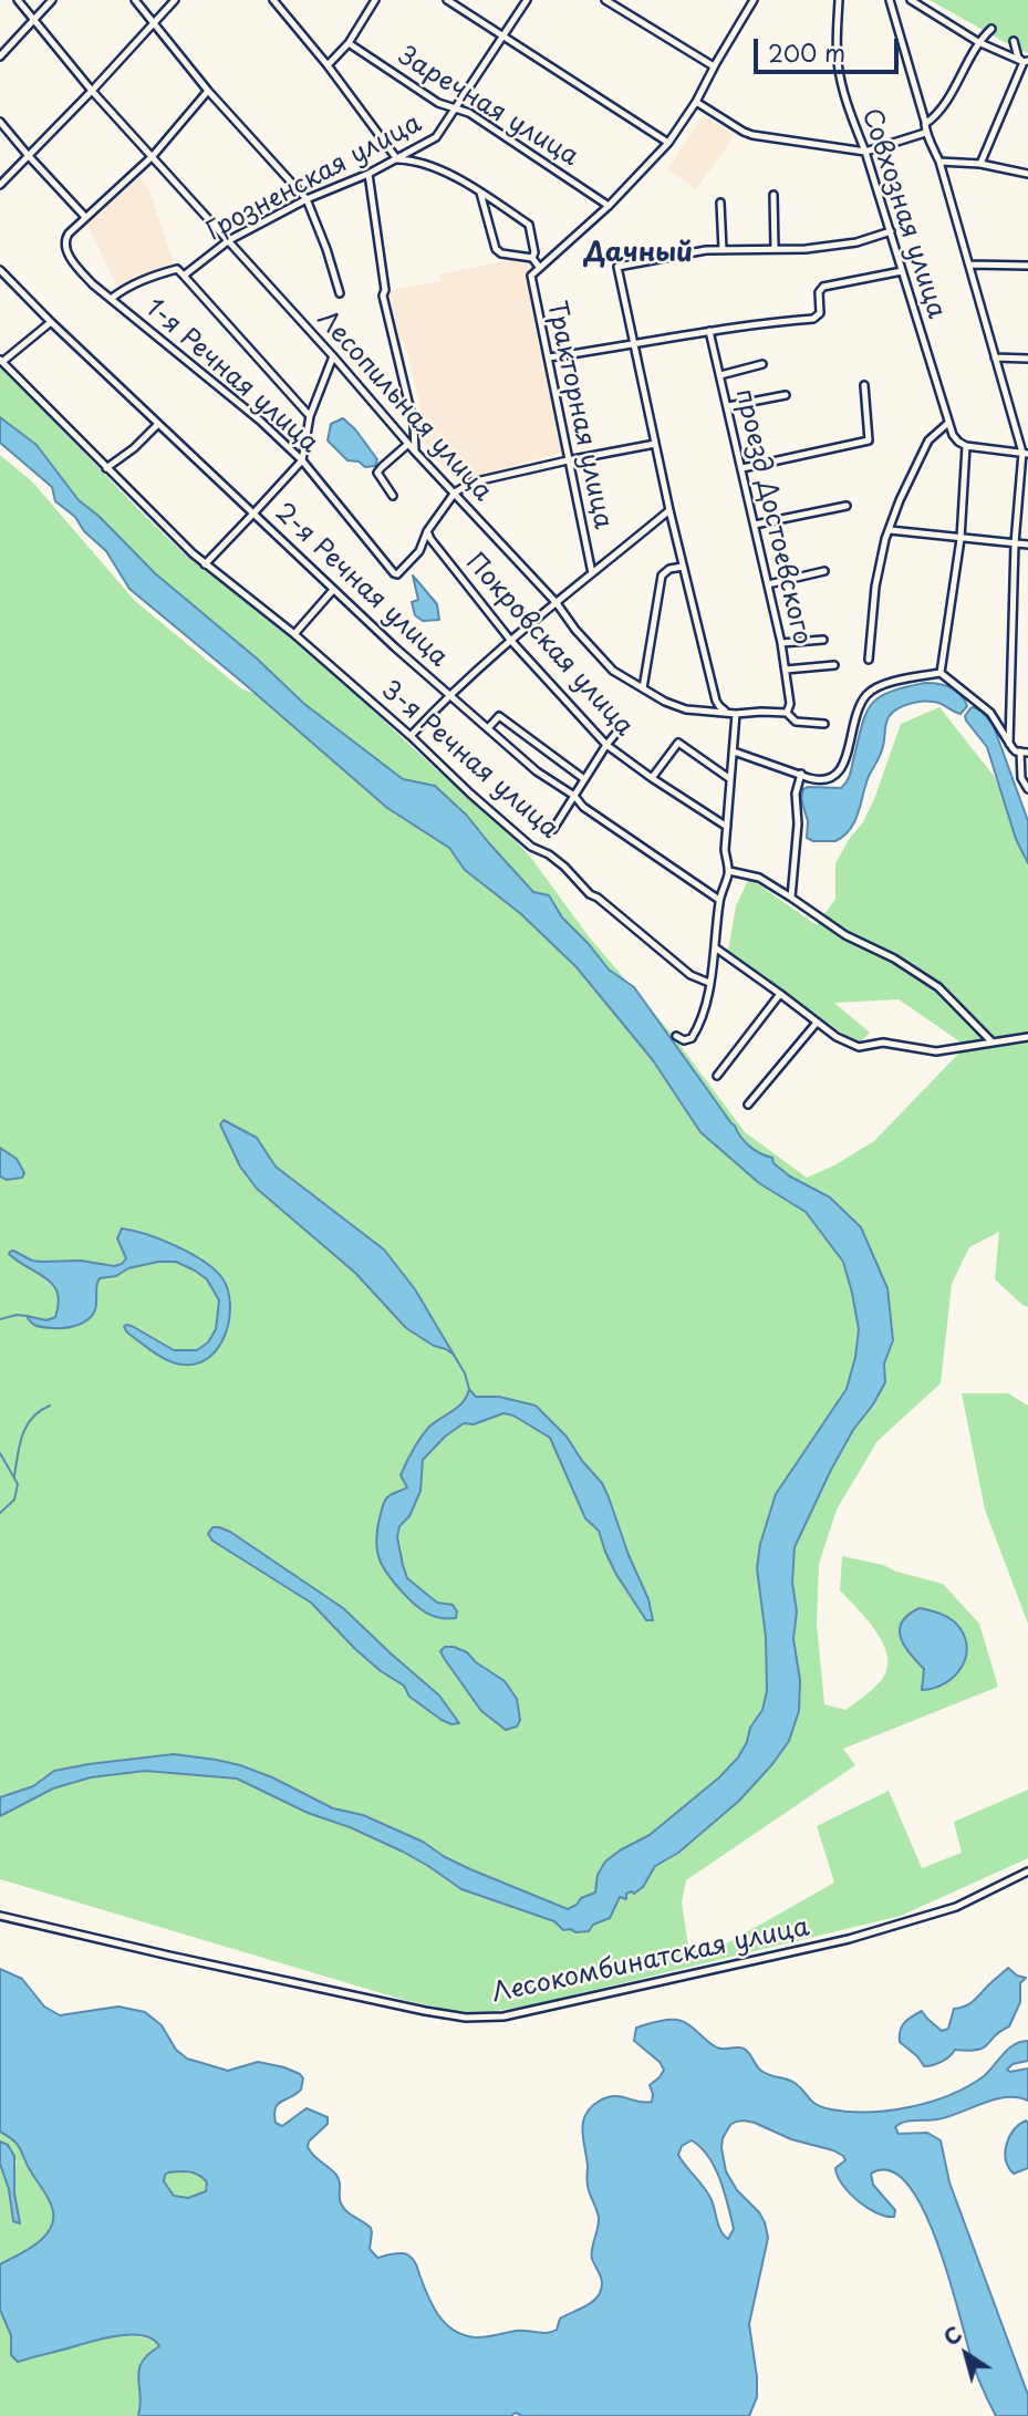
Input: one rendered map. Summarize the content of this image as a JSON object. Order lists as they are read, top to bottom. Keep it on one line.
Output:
{"streets":{"street":["Заречная улица","Грозненская улица","Совхозная улица","1-я Речная улица","Лесопильная улица","Тракторная улица","проезд Достоевского","2-я Речная улица","Покровская улица","3-я Речная улица","Лесокомбинатская улица"]},"crossings":[["Заречная улица","Грозненская улица"],["Заречная улица","Тракторная улица"],["Грозненская улица","Лесопильная улица"],["Грозненская улица","Тракторная улица"],["1-я Речная улица","Покровская улица"],["Лесопильная улица","проезд Достоевского"]],"districts":["Дачный"],"scale_bar":"200 m","north":"top left"}
